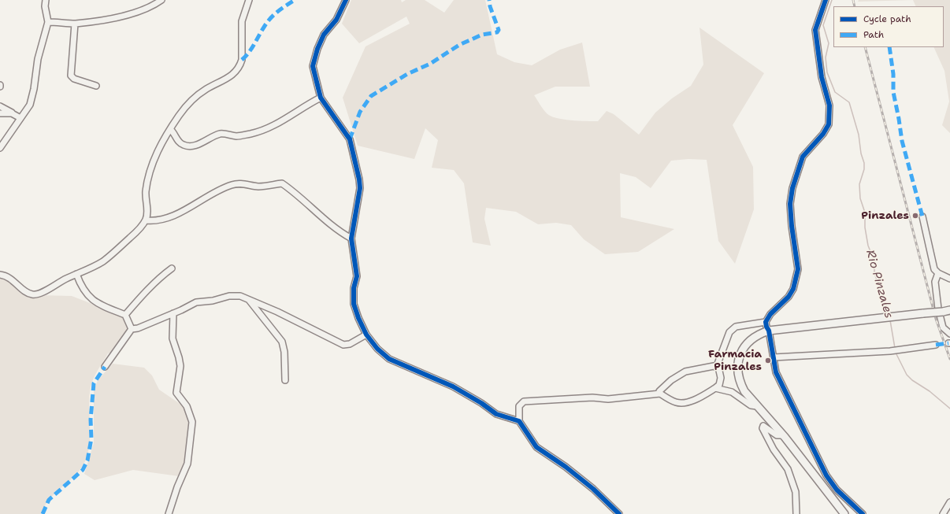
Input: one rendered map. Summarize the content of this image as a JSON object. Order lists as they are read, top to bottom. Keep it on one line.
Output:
{"water":["Rio Pinzales"],"places":["Pinzales","Farmacia Pinzales"],"legend":["Cycle path","Path"]}
